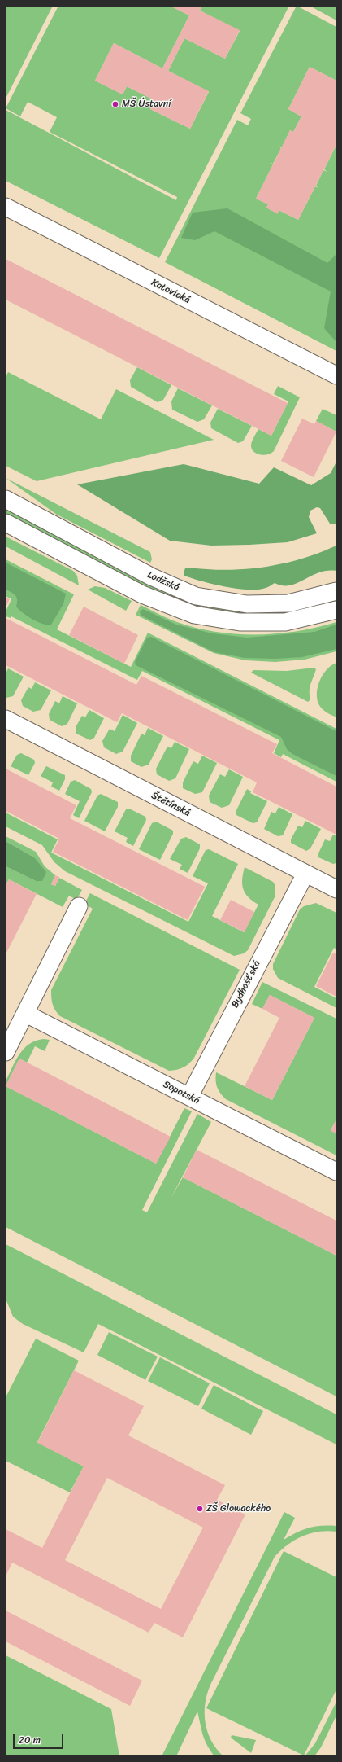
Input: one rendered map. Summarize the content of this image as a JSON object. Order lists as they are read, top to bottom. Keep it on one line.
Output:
{"streets":{"street":["Katovická","Lodžská","Štětínská","Bydhošťská","Sopotská"]},"crossings":[["Štětínská","Bydhošťská"],["Bydhošťská","Sopotská"]],"places":["MŠ Ústavní","ZŠ Glowackého"],"scale_bar":"20 m"}
